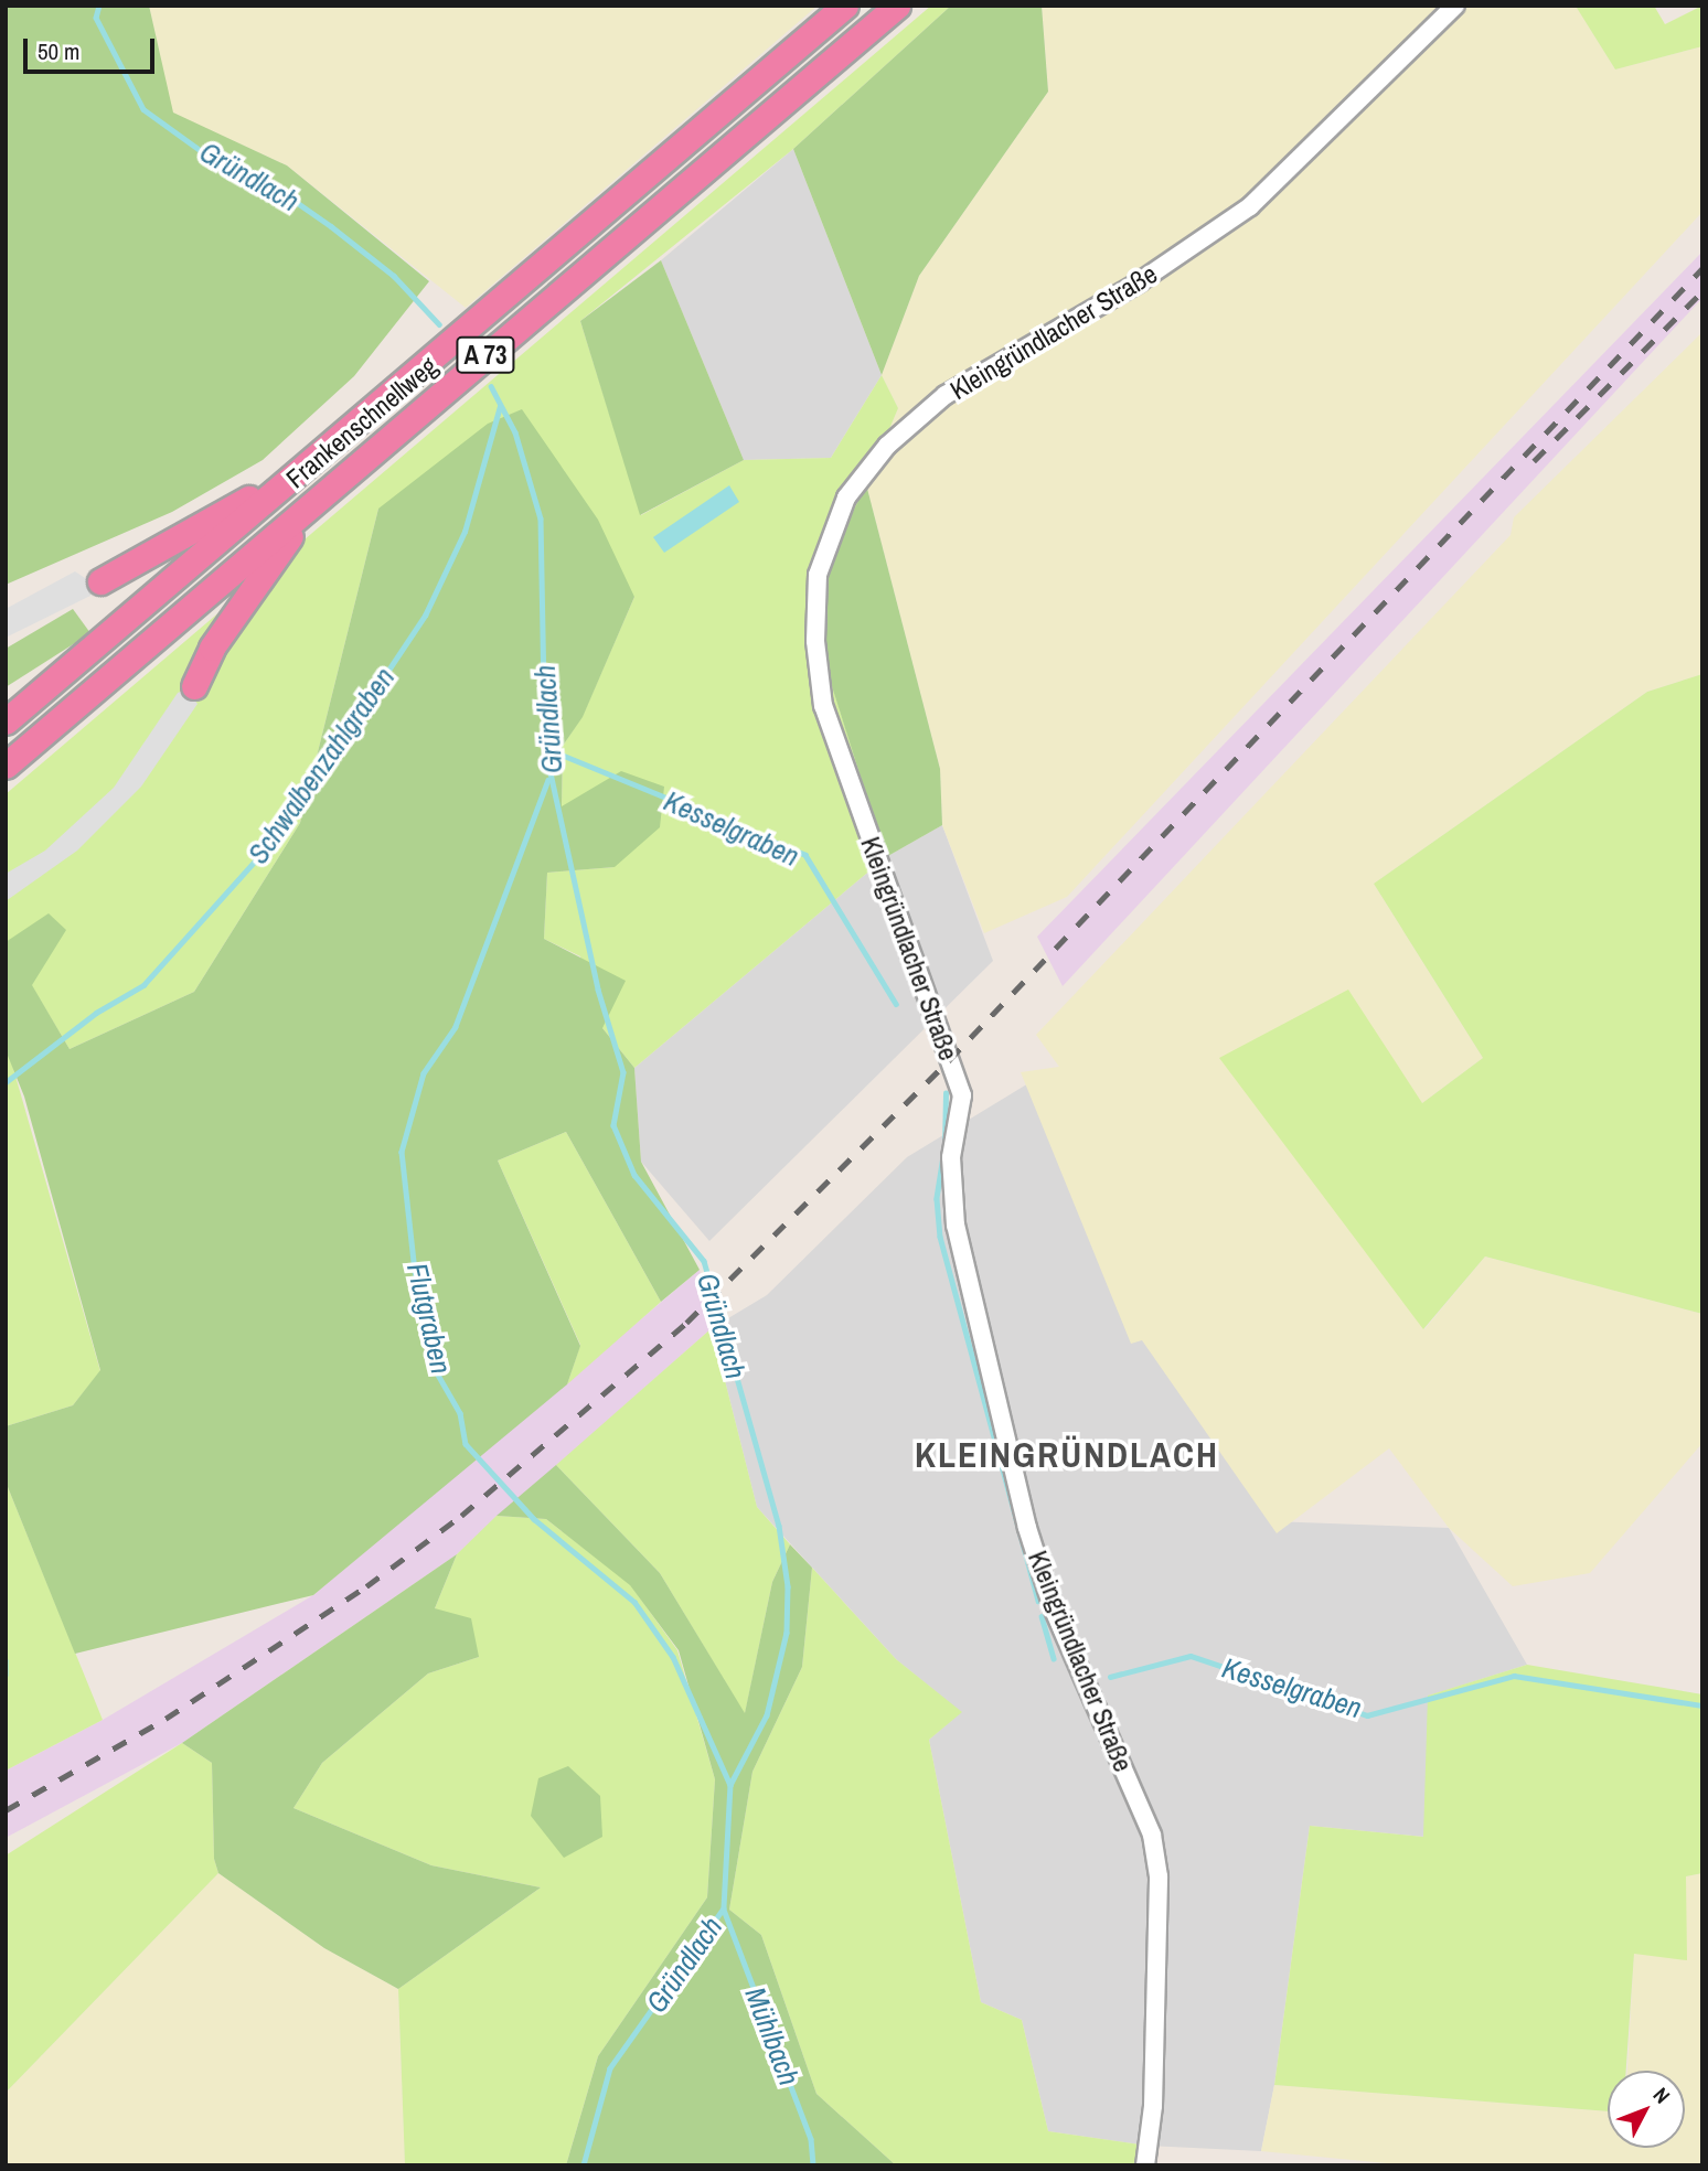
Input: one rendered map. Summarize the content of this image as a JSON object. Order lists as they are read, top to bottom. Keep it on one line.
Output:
{"streets":{"highway":["A 73","Frankenschnellweg"],"street":["Kleingründlacher Straße"]},"districts":["KLEINGRÜNDLACH"],"water":["Gründlach","Schwalbenzahlgraben","Kesselgraben","Flutgraben","Mühlbach"],"scale_bar":"50 m","north":"top right"}
